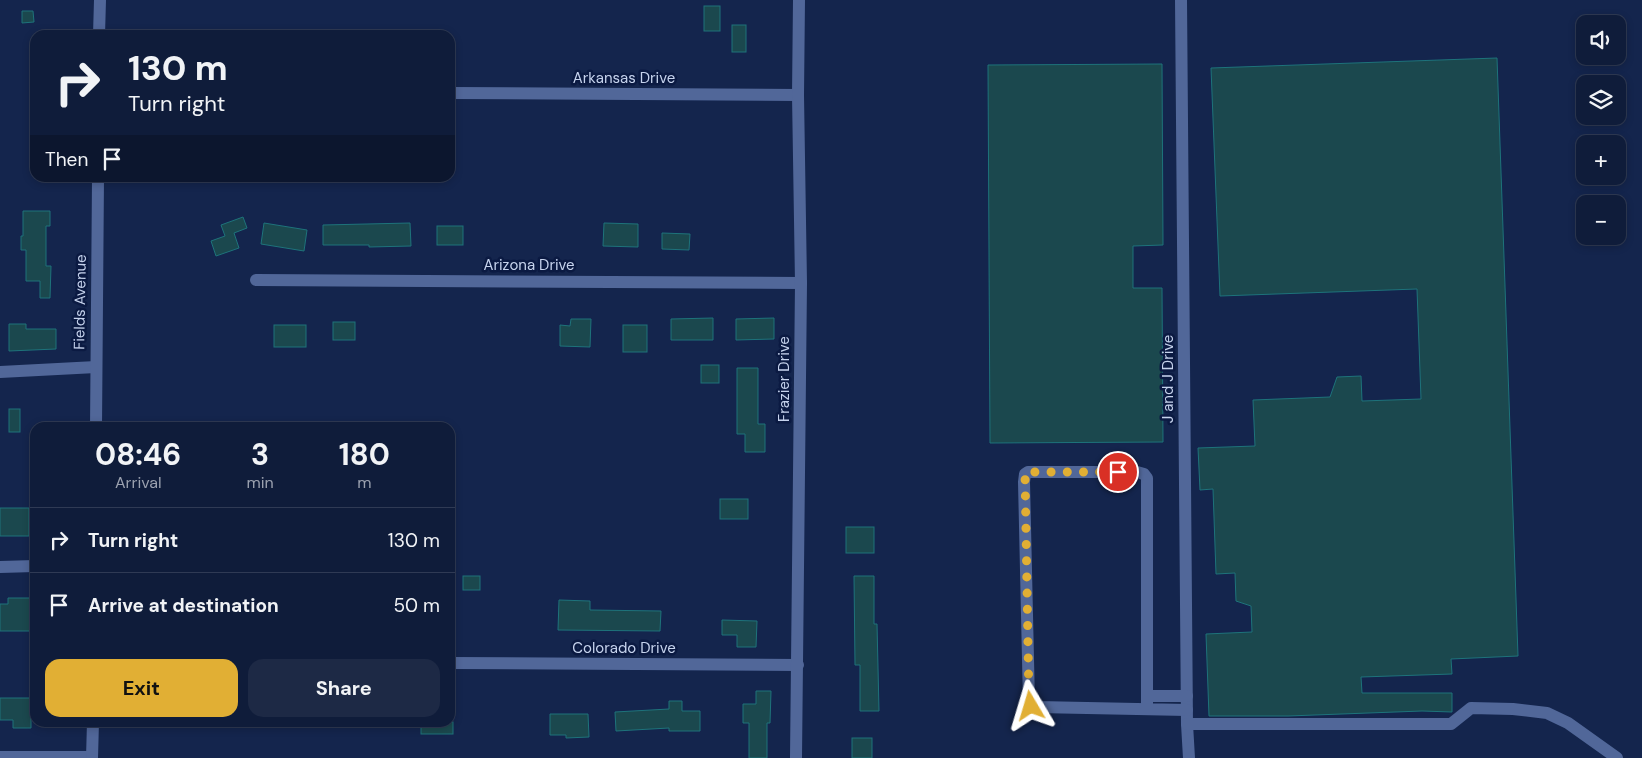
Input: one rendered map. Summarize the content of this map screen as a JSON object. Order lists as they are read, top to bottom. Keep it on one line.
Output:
{"streets":{"street":["Arkansas Drive","Arizona Drive","Fields Avenue","Frazier Drive","J and J Drive","Colorado Drive"]},"crossings":[["Arkansas Drive","Frazier Drive"],["Arizona Drive","Frazier Drive"],["Frazier Drive","Colorado Drive"]],"page":{"map_buttons":["+","−"],"turn":["130 m","Turn right"],"then":"Then","eta":["08:46","Arrival","3","min","180","m"],"list":[{"name":"Turn right","value":"130 m"},{"name":"Arrive at destination","value":"50 m"}],"buttons":["Exit","Share"]}}
